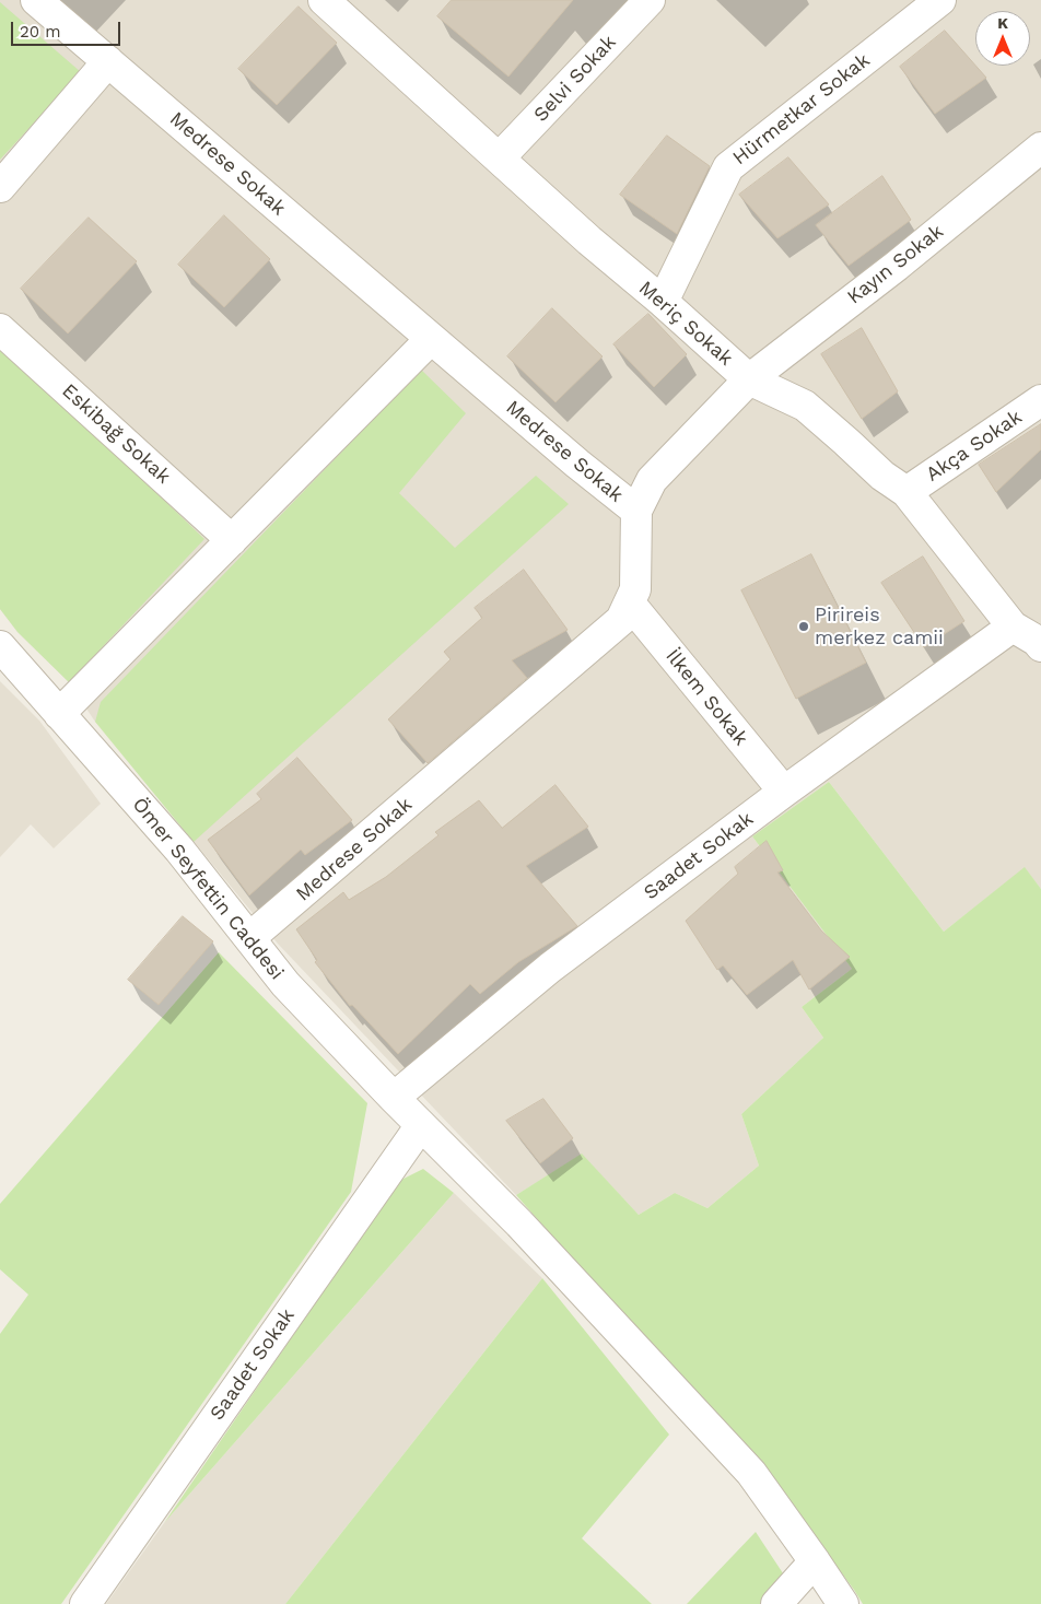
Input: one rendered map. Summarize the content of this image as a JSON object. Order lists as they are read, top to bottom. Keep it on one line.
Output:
{"streets":{"street":["Selvi Sokak","Hürmetkar Sokak","Medrese Sokak","Kayın Sokak","Meriç Sokak","Eskibağ Sokak","Akça Sokak","İlkem Sokak","Saadet Sokak","Ömer Seyfettin Caddesi"]},"crossings":[["Selvi Sokak","Meriç Sokak"],["Hürmetkar Sokak","Meriç Sokak"],["Medrese Sokak","Kayın Sokak"],["Medrese Sokak","İlkem Sokak"],["Medrese Sokak","Ömer Seyfettin Caddesi"],["Kayın Sokak","Meriç Sokak"],["Meriç Sokak","Akça Sokak"],["Meriç Sokak","Saadet Sokak"],["İlkem Sokak","Saadet Sokak"],["Saadet Sokak","Ömer Seyfettin Caddesi"]],"places":["Pirireis merkez camii"],"scale_bar":"20 m","north":"top"}
